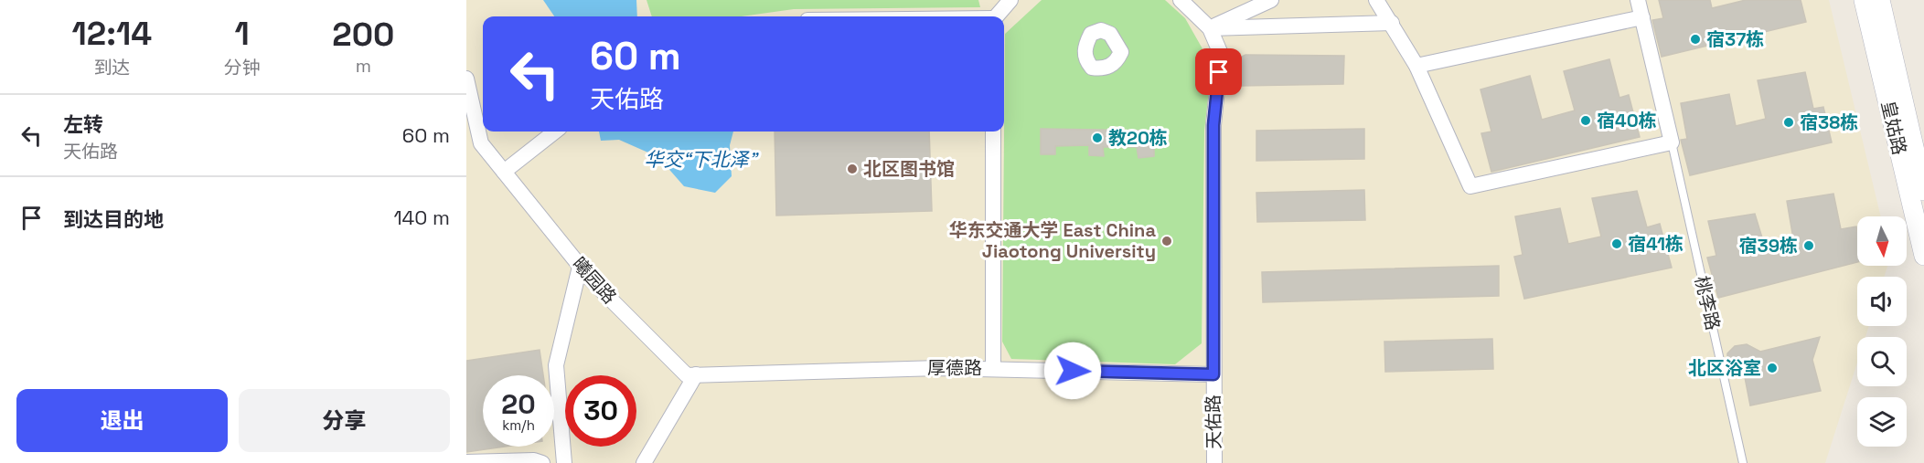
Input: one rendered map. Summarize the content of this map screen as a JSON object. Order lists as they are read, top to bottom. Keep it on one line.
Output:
{"streets":{"street":["皇姑路","曦园路","厚德路","天佑路"],"lane":["桃李路"]},"crossings":[["曦园路","厚德路"],["厚德路","天佑路"]],"water":["华交“下北泽”"],"places":["宿37栋","宿40栋","宿38栋","教20栋","北区图书馆","华东交通大学 East China Jiaotong University","宿41栋","宿39栋","北区浴室"],"north":"bottom","page":{"eta":["12:14","到达","1","分钟","200","m"],"turn":["60 m","天佑路"],"list":[{"name":"左转","note":"天佑路","value":"60 m"},{"name":"到达目的地","value":"140 m"}],"speed":"20 km/h","limit":"30","buttons":["退出","分享"]}}
